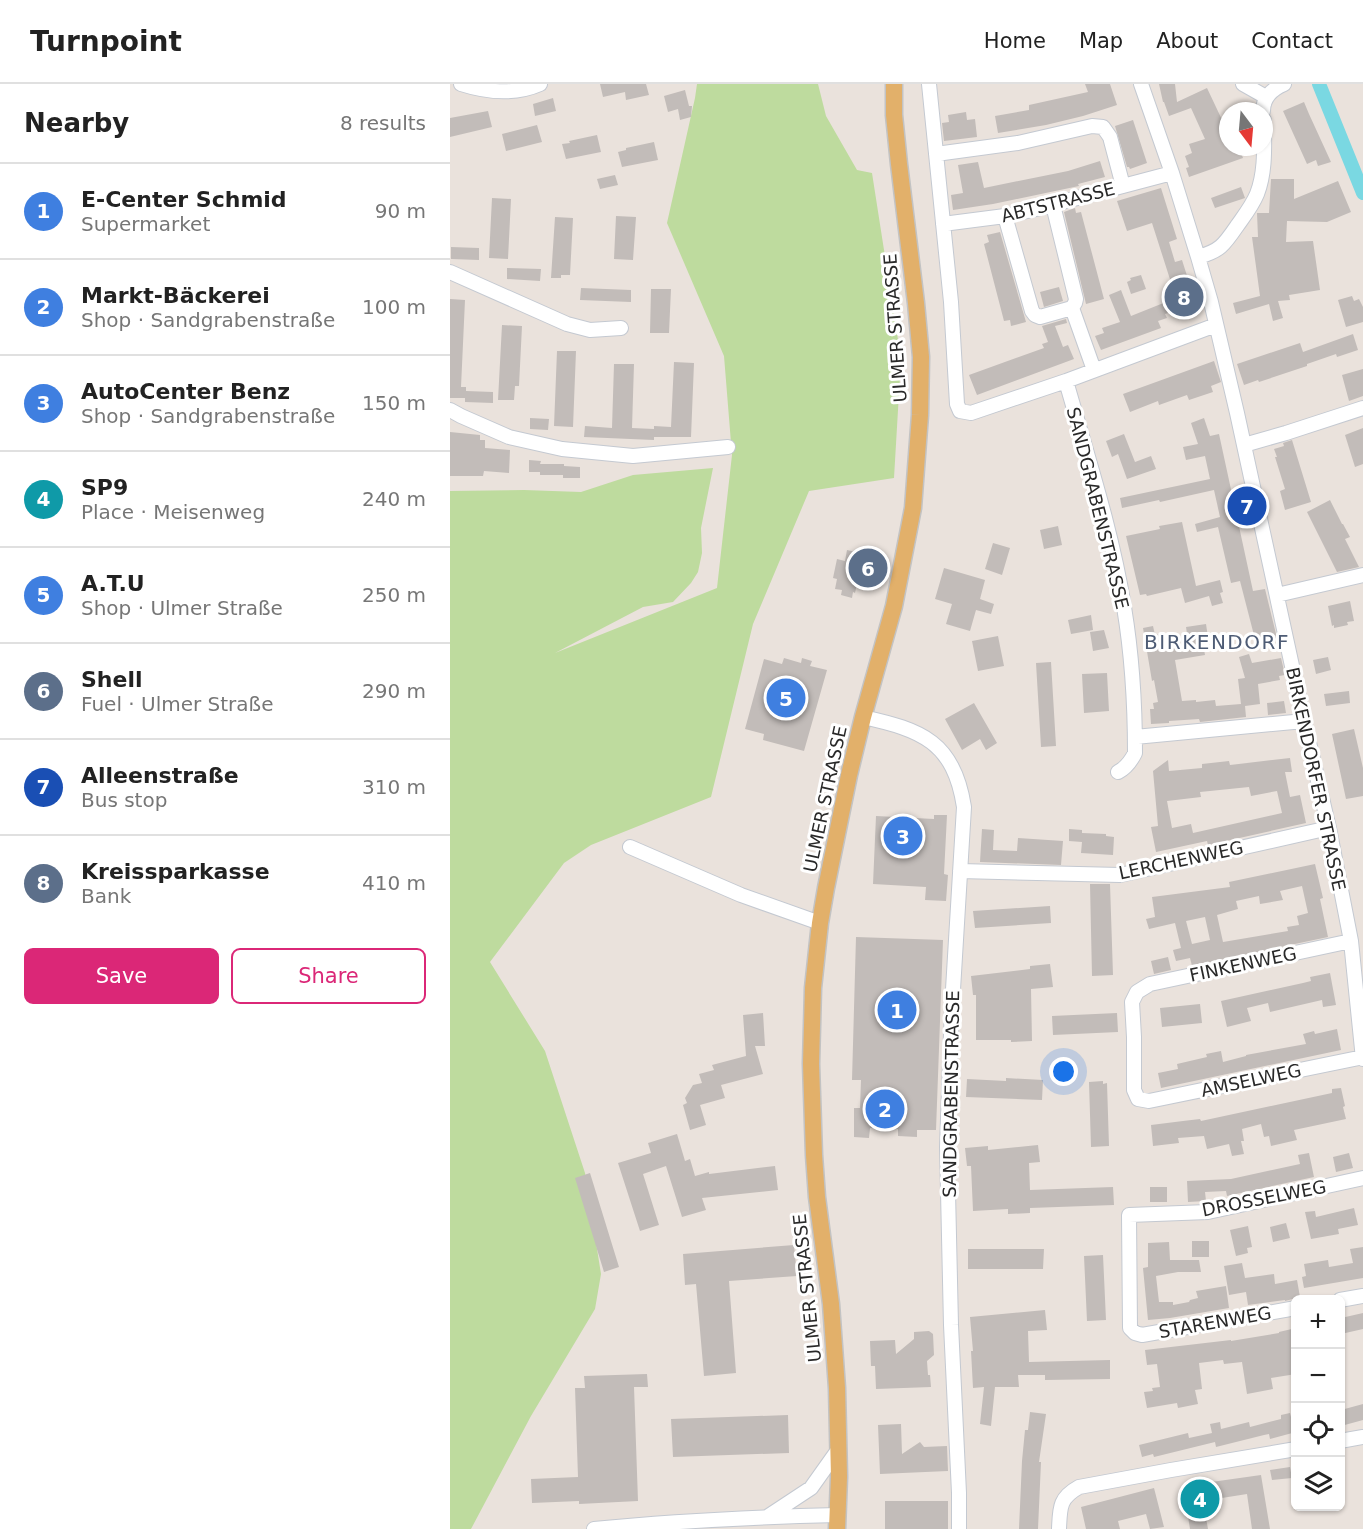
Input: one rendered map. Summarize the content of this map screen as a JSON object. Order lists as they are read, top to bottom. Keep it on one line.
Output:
{"streets":{"main road":["ULMER STRASSE"],"street":["ABTSTRASSE","SANDGRABENSTRASSE","BIRKENDORFER STRASSE","LERCHENWEG","FINKENWEG","AMSELWEG","DROSSELWEG","STARENWEG"]},"crossings":[["ABTSTRASSE","BIRKENDORFER STRASSE"],["ULMER STRASSE","SANDGRABENSTRASSE"],["SANDGRABENSTRASSE","LERCHENWEG"],["BIRKENDORFER STRASSE","LERCHENWEG"],["BIRKENDORFER STRASSE","FINKENWEG"],["BIRKENDORFER STRASSE","AMSELWEG"],["FINKENWEG","AMSELWEG"],["DROSSELWEG","STARENWEG"]],"districts":["BIRKENDORF"],"north":"bottom","page":{"header":"Turnpoint","nav":["Home","Map","About","Contact"],"heading":["Nearby","8 results"],"list":[{"mark":"1","name":"E-Center Schmid","note":"Supermarket","value":"90 m"},{"mark":"2","name":"Markt-Bäckerei","note":"Shop · Sandgrabenstraße","value":"100 m"},{"mark":"3","name":"AutoCenter Benz","note":"Shop · Sandgrabenstraße","value":"150 m"},{"mark":"4","name":"SP9","note":"Place · Meisenweg","value":"240 m"},{"mark":"5","name":"A.T.U","note":"Shop · Ulmer Straße","value":"250 m"},{"mark":"6","name":"Shell","note":"Fuel · Ulmer Straße","value":"290 m"},{"mark":"7","name":"Alleenstraße","note":"Bus stop","value":"310 m"},{"mark":"8","name":"Kreissparkasse","note":"Bank","value":"410 m"}],"pins":["8","7","6","5","3","1","2","4"],"buttons":["Save","Share"],"map_buttons":["+","−"]}}
